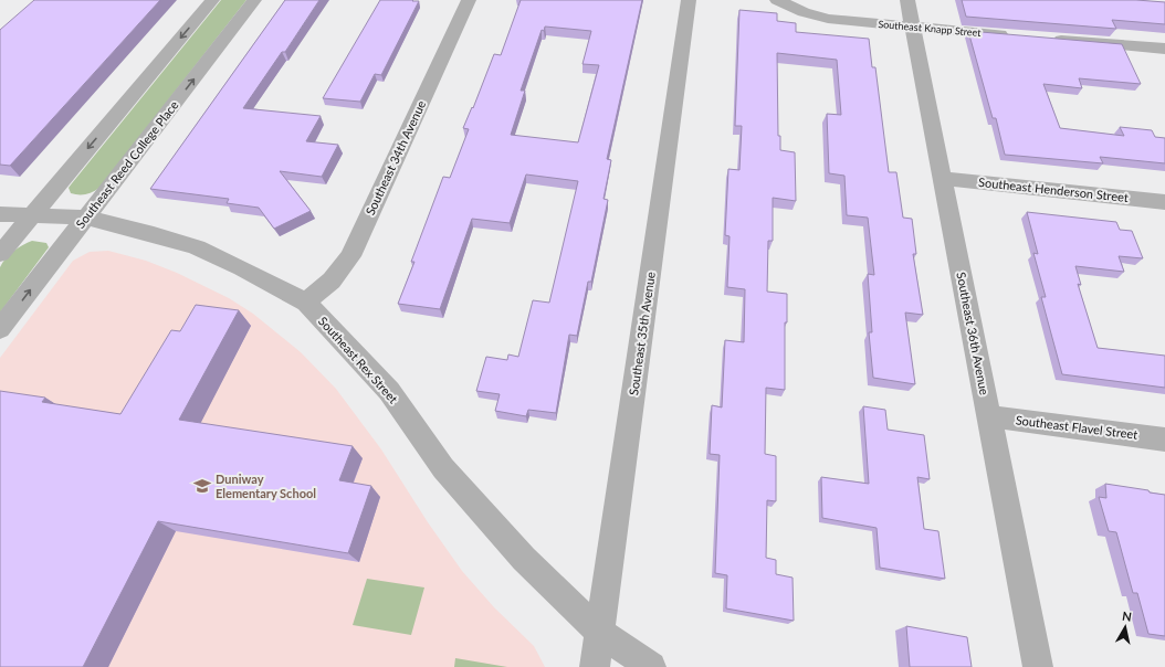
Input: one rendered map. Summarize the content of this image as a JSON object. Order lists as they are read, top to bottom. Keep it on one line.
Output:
{"streets":{"street":["Southeast Knapp Street","Southeast 34th Avenue","Southeast Reed College Place","Southeast Henderson Street","Southeast 35th Avenue","Southeast 36th Avenue","Southeast Rex Street","Southeast Flavel Street"]},"crossings":[["Southeast Knapp Street","Southeast 36th Avenue"],["Southeast 34th Avenue","Southeast Rex Street"],["Southeast Reed College Place","Southeast Rex Street"],["Southeast Henderson Street","Southeast 36th Avenue"],["Southeast 35th Avenue","Southeast Rex Street"],["Southeast 36th Avenue","Southeast Flavel Street"]],"places":{"school or university":["Duniway Elementary School"]},"north":"top"}
